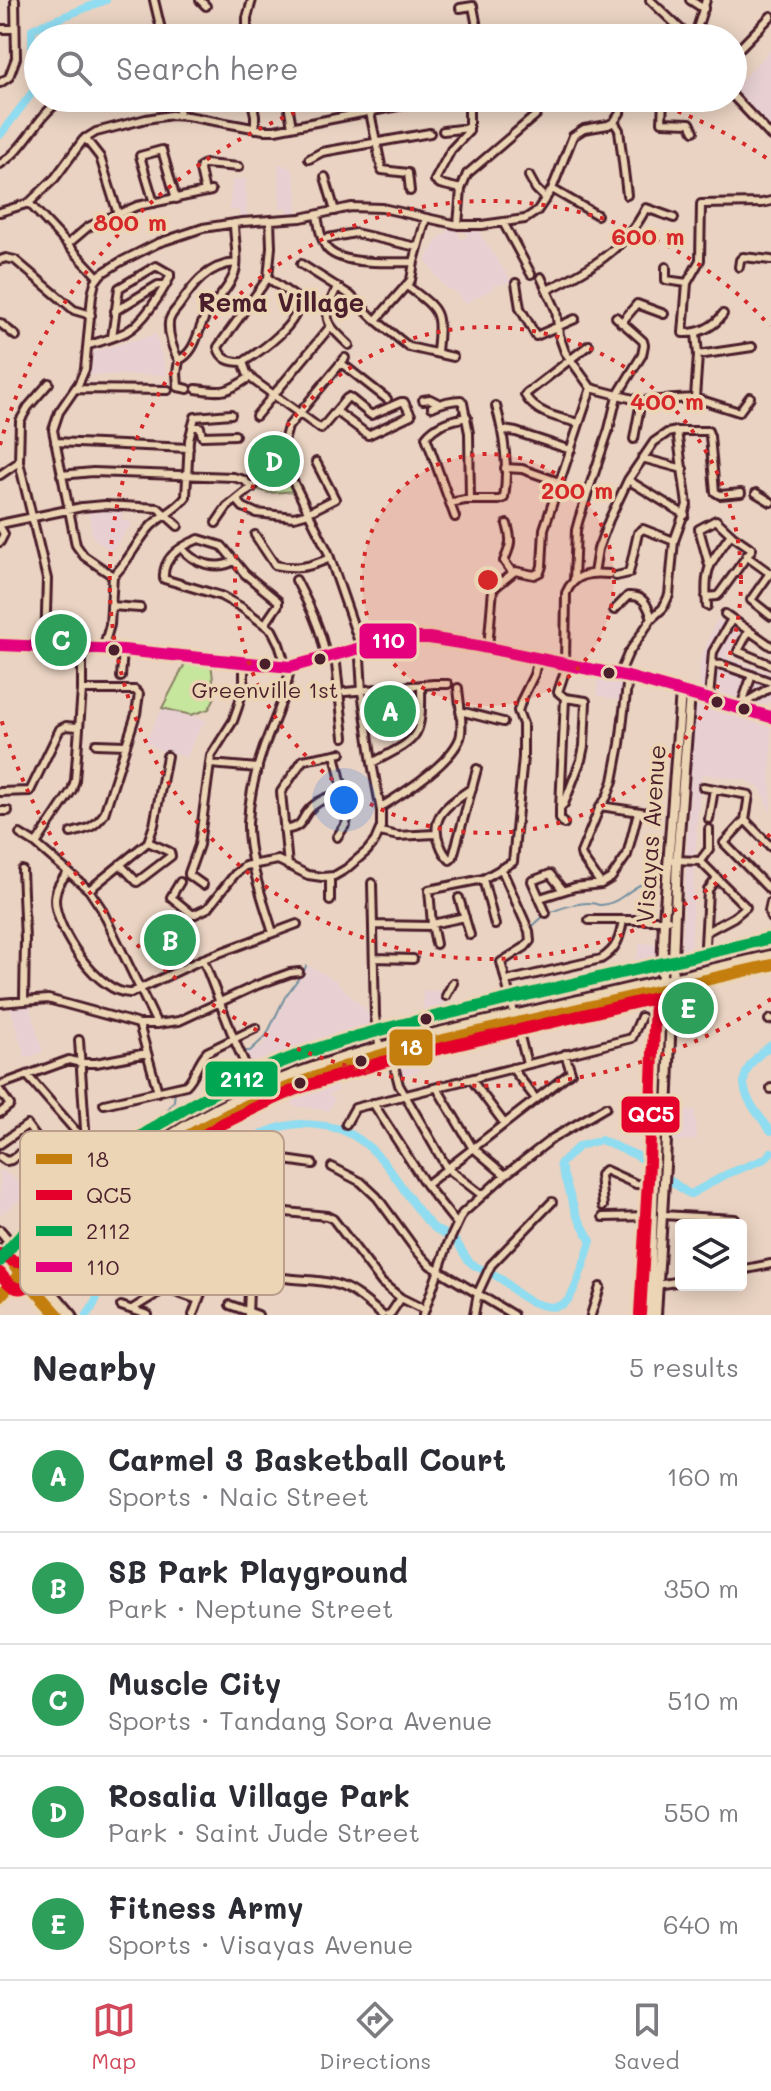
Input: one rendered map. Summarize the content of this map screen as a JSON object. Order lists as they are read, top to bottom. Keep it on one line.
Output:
{"streets":{"main road":["Visayas Avenue"]},"districts":["Rema Village"],"places":["Greenville 1st"],"lines":["transit line 110","transit line 2112","transit line 18","transit line QC5"],"legend":["18","QC5","2112","110"],"page":{"search":"Search here","pins":["D","C","A","B","E"],"heading":["Nearby","5 results"],"list":[{"mark":"A","name":"Carmel 3 Basketball Court","note":"Sports · Naic Street","value":"160 m"},{"mark":"B","name":"SB Park Playground","note":"Park · Neptune Street","value":"350 m"},{"mark":"C","name":"Muscle City","note":"Sports · Tandang Sora Avenue","value":"510 m"},{"mark":"D","name":"Rosalia Village Park","note":"Park · Saint Jude Street","value":"550 m"},{"mark":"E","name":"Fitness Army","note":"Sports · Visayas Avenue","value":"640 m"}],"nav":["Map","Directions","Saved"]},"rings":["800 m","600 m","400 m","200 m"]}
